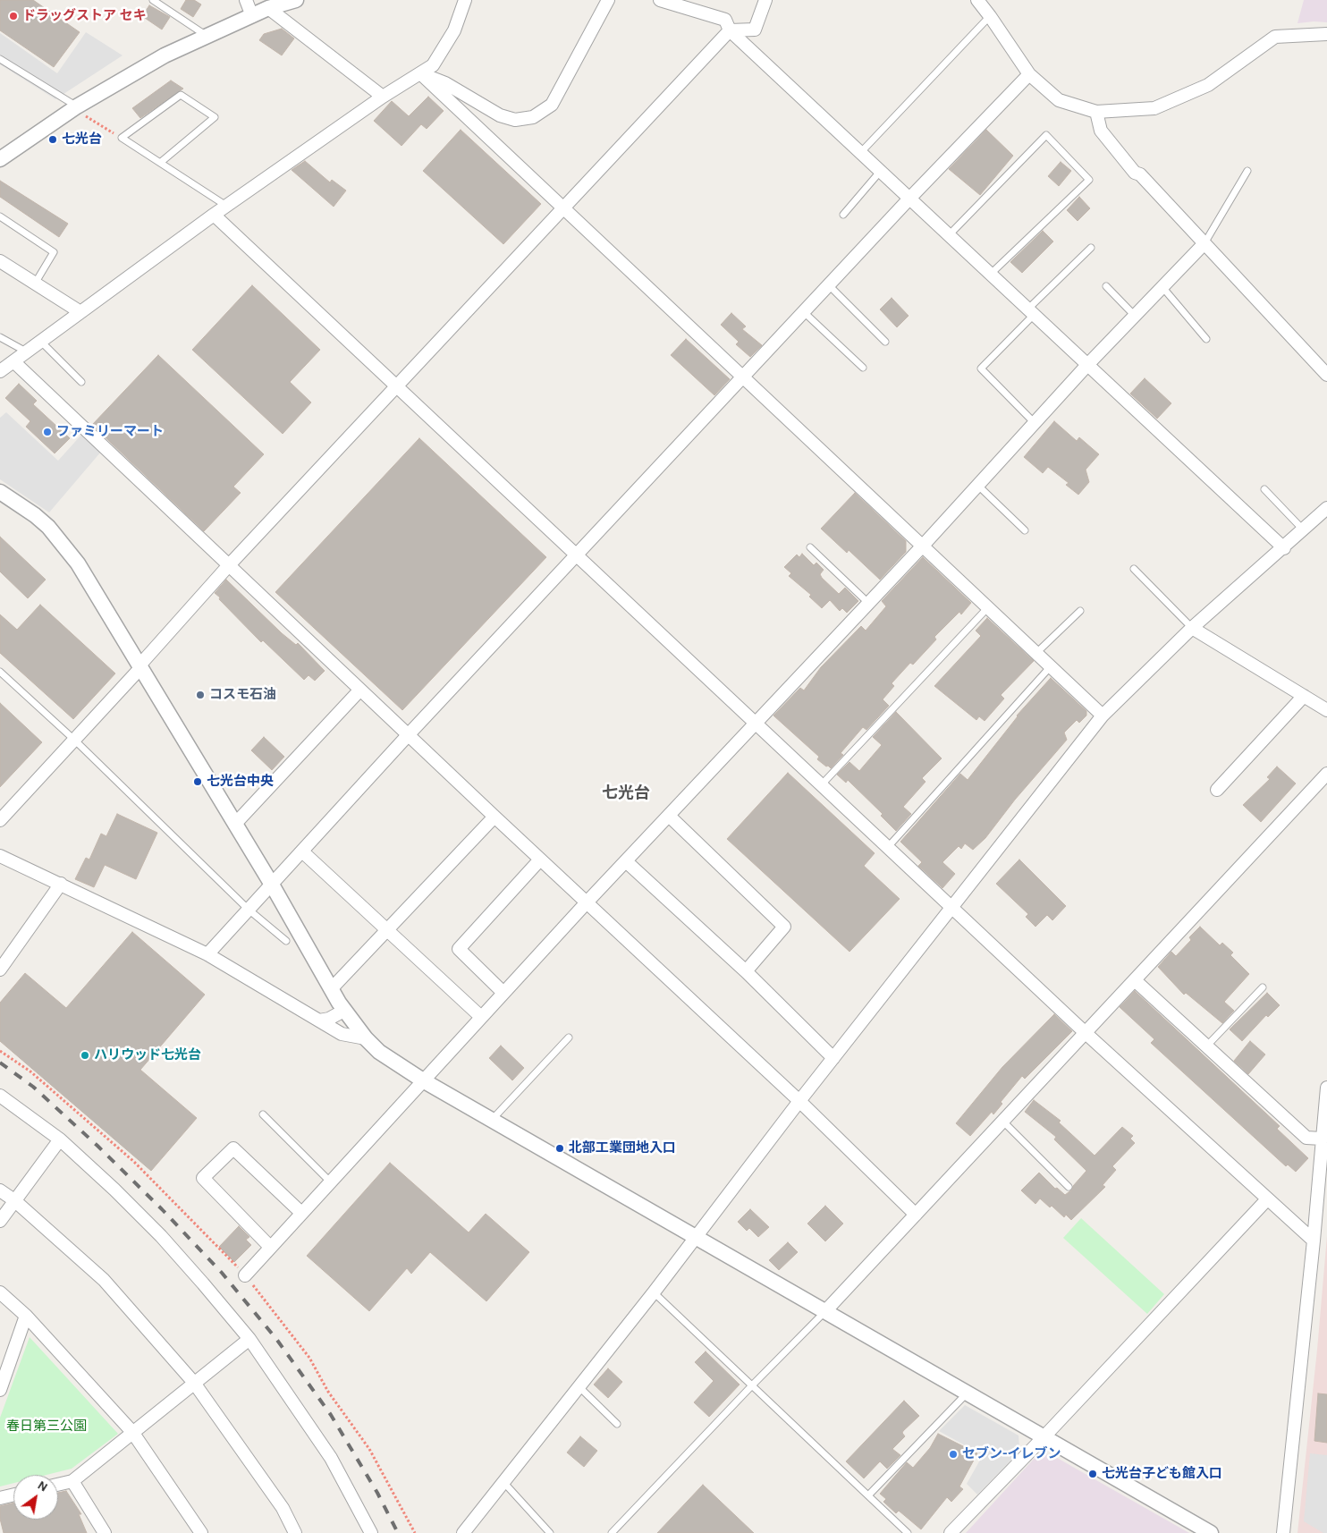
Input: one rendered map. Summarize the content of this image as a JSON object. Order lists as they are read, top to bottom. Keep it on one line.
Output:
{"districts":["七光台"],"parks":["春日第三公園"],"places":["ドラッグストア セキ","七光台","ファミリーマート","コスモ石油","七光台中央","ハリウッド七光台","北部工業団地入口","セブン-イレブン","七光台子ども館入口"],"north":"top right"}
